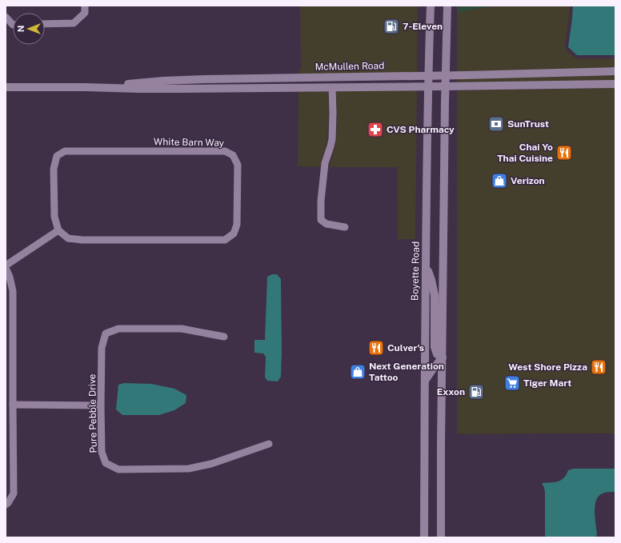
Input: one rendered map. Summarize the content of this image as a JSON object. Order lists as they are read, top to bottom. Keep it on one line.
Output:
{"streets":{"main road":["McMullen Road","Boyette Road"],"street":["White Barn Way","Pure Pebble Drive"]},"crossings":[["McMullen Road","Boyette Road"]],"places":{"fuel station":["7-Eleven","Exxon"],"bank":["SunTrust"],"pharmacy":["CVS Pharmacy"],"restaurant":["Chai Yo Thai Cuisine","Culver's","West Shore Pizza"],"shop":["Verizon","Next Generation Tattoo"],"supermarket":["Tiger Mart"]},"north":"left"}
